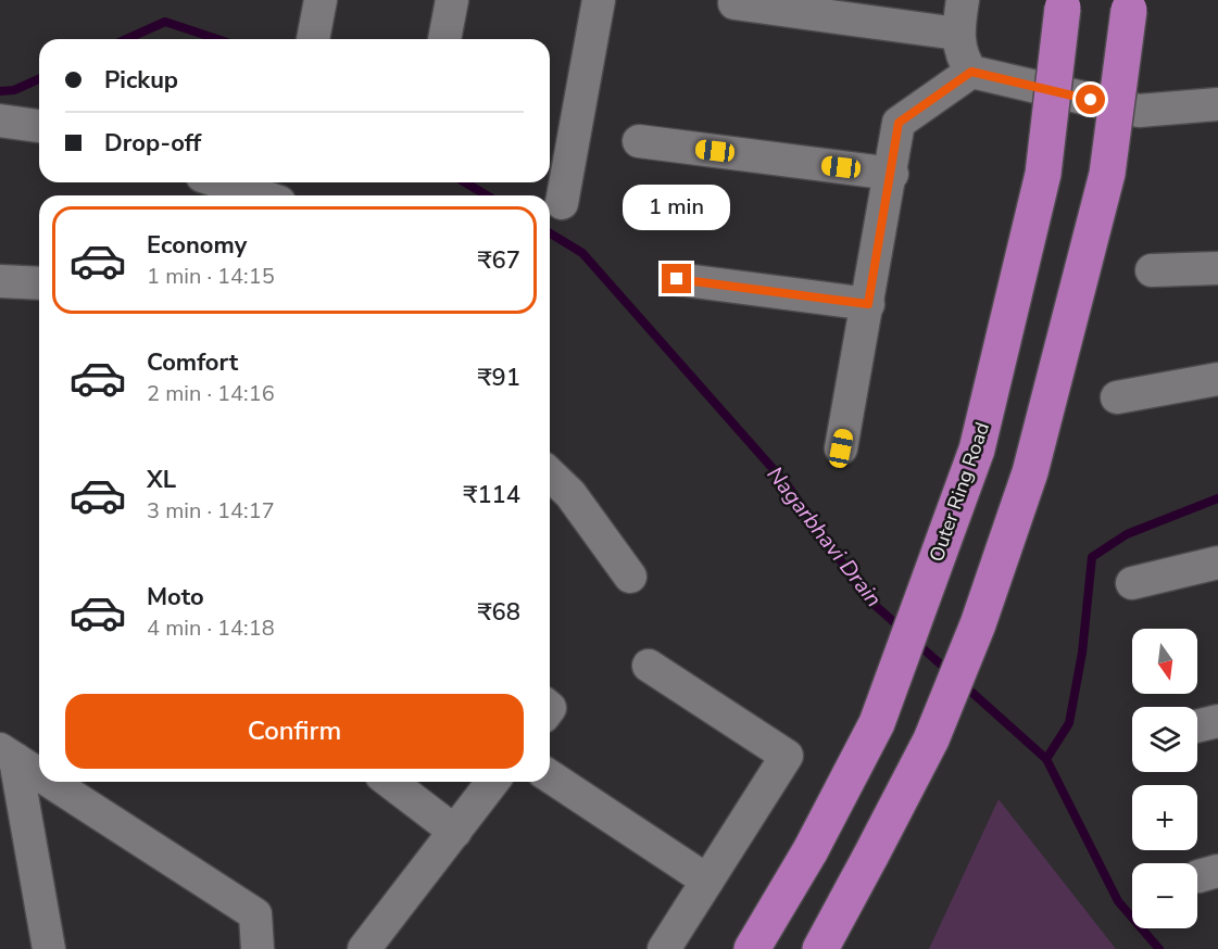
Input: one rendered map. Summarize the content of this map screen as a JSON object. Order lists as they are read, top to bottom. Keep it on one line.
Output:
{"streets":{"highway":["Outer Ring Road"]},"water":["Nagarbhavi Drain"],"north":"bottom","page":{"banner":["Pickup","Drop-off"],"bubble":"1 min","list":[{"name":"Economy","note":"1 min · 14:15","value":"₹67"},{"name":"Comfort","note":"2 min · 14:16","value":"₹91"},{"name":"XL","note":"3 min · 14:17","value":"₹114"},{"name":"Moto","note":"4 min · 14:18","value":"₹68"}],"map_buttons":["+","−"],"buttons":"Confirm"}}
